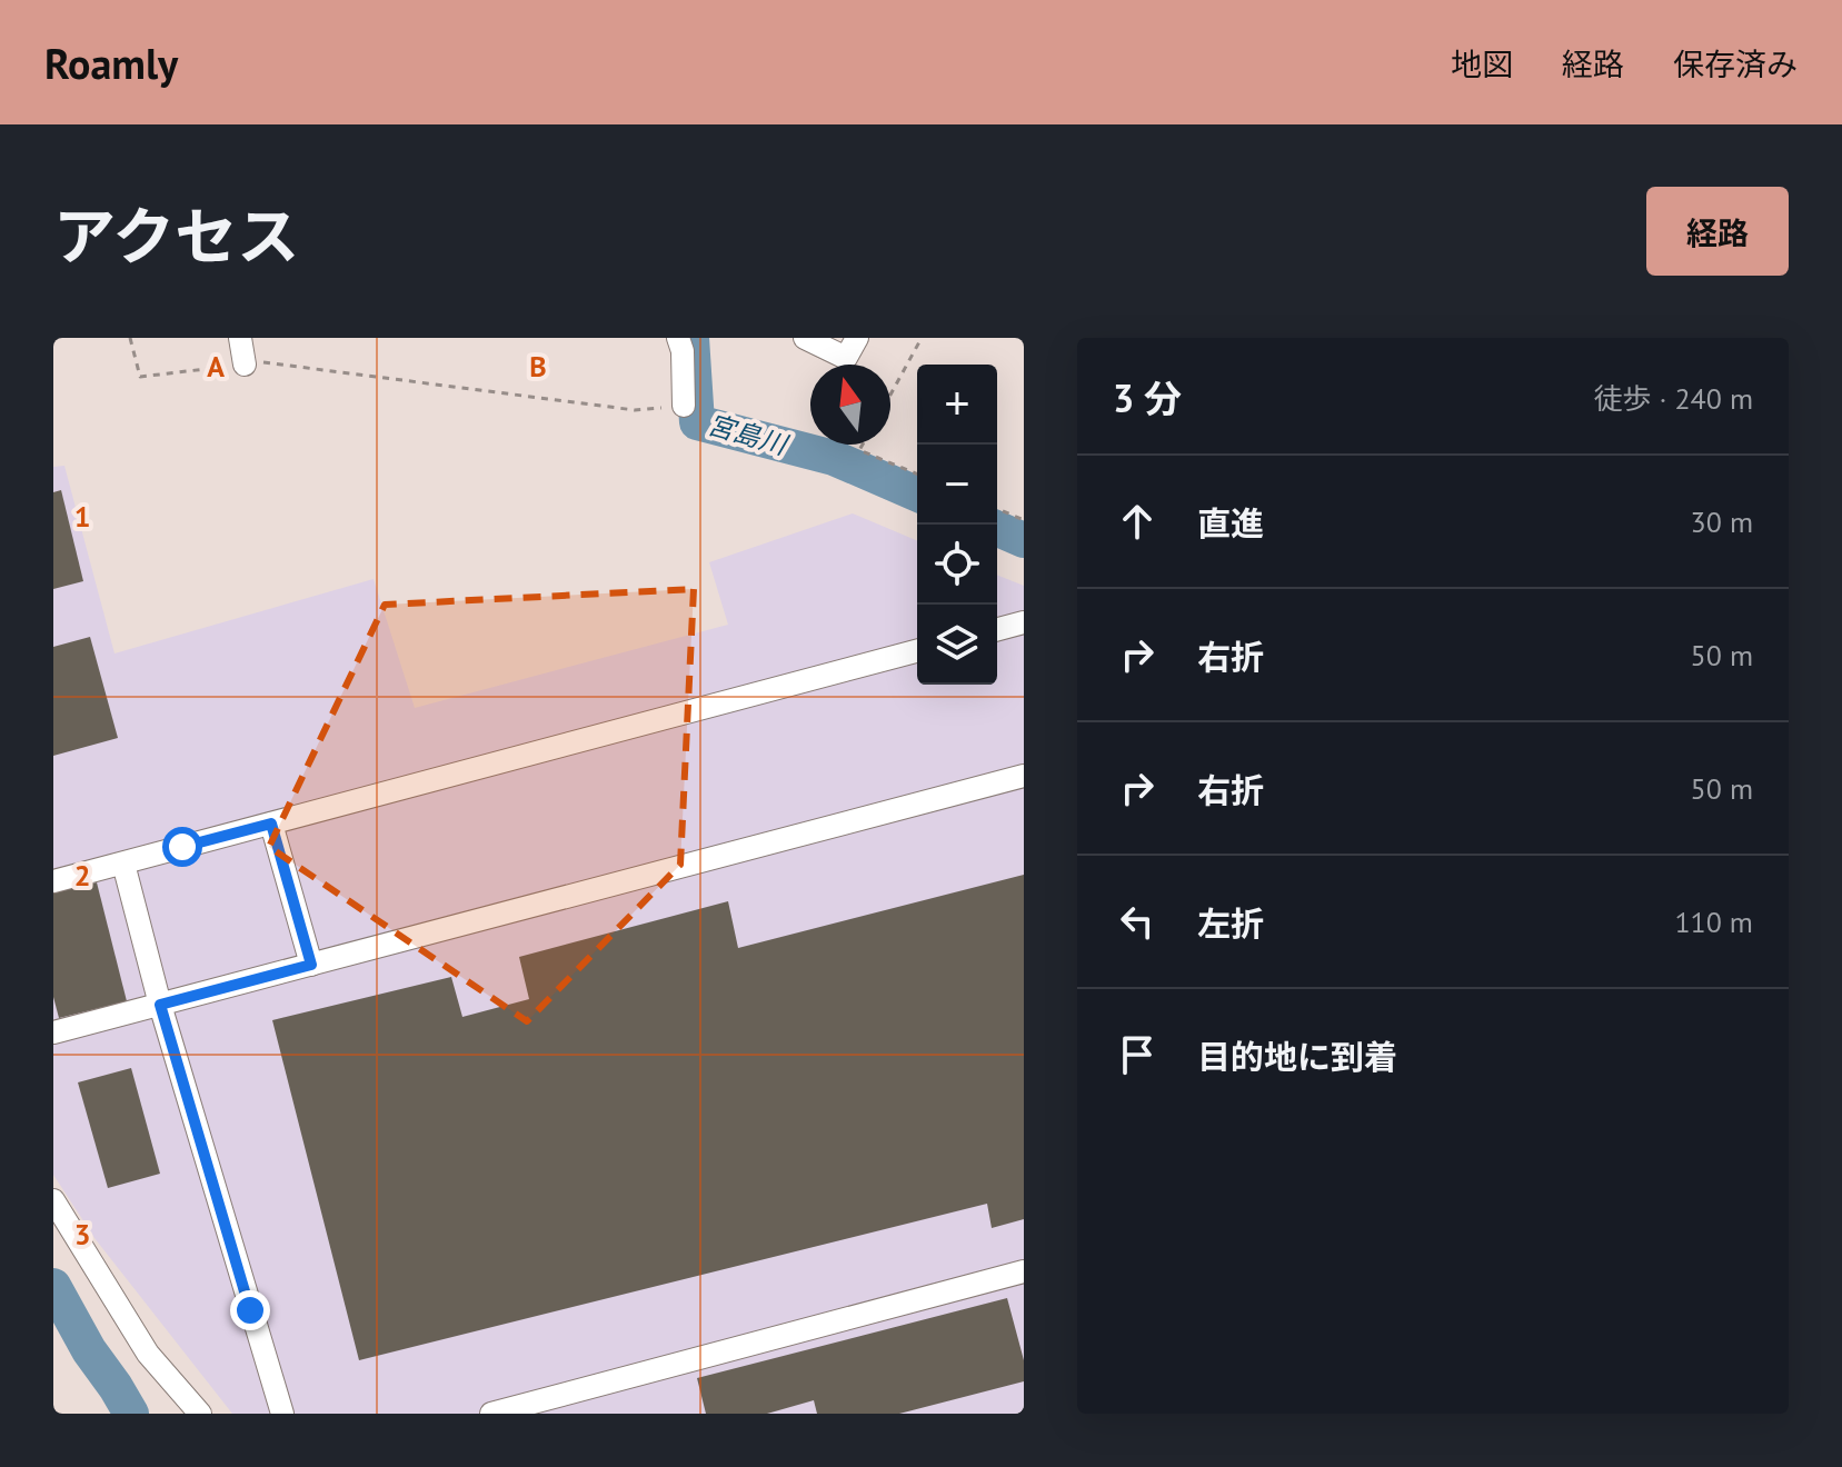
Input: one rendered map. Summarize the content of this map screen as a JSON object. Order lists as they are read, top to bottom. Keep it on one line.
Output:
{"water":["宮島川"],"north":"top","page":{"header":"Roamly","nav":["地図","経路","保存済み"],"title":"アクセス","buttons":"経路","heading":["3 分","徒歩 · 240 m"],"map_buttons":["+","−"],"list":[["直進","30 m"],["右折","50 m"],["右折","50 m"],["左折","110 m"],"目的地に到着"]},"grid":{"columns":["A","B"],"rows":["1","2","3"]}}
